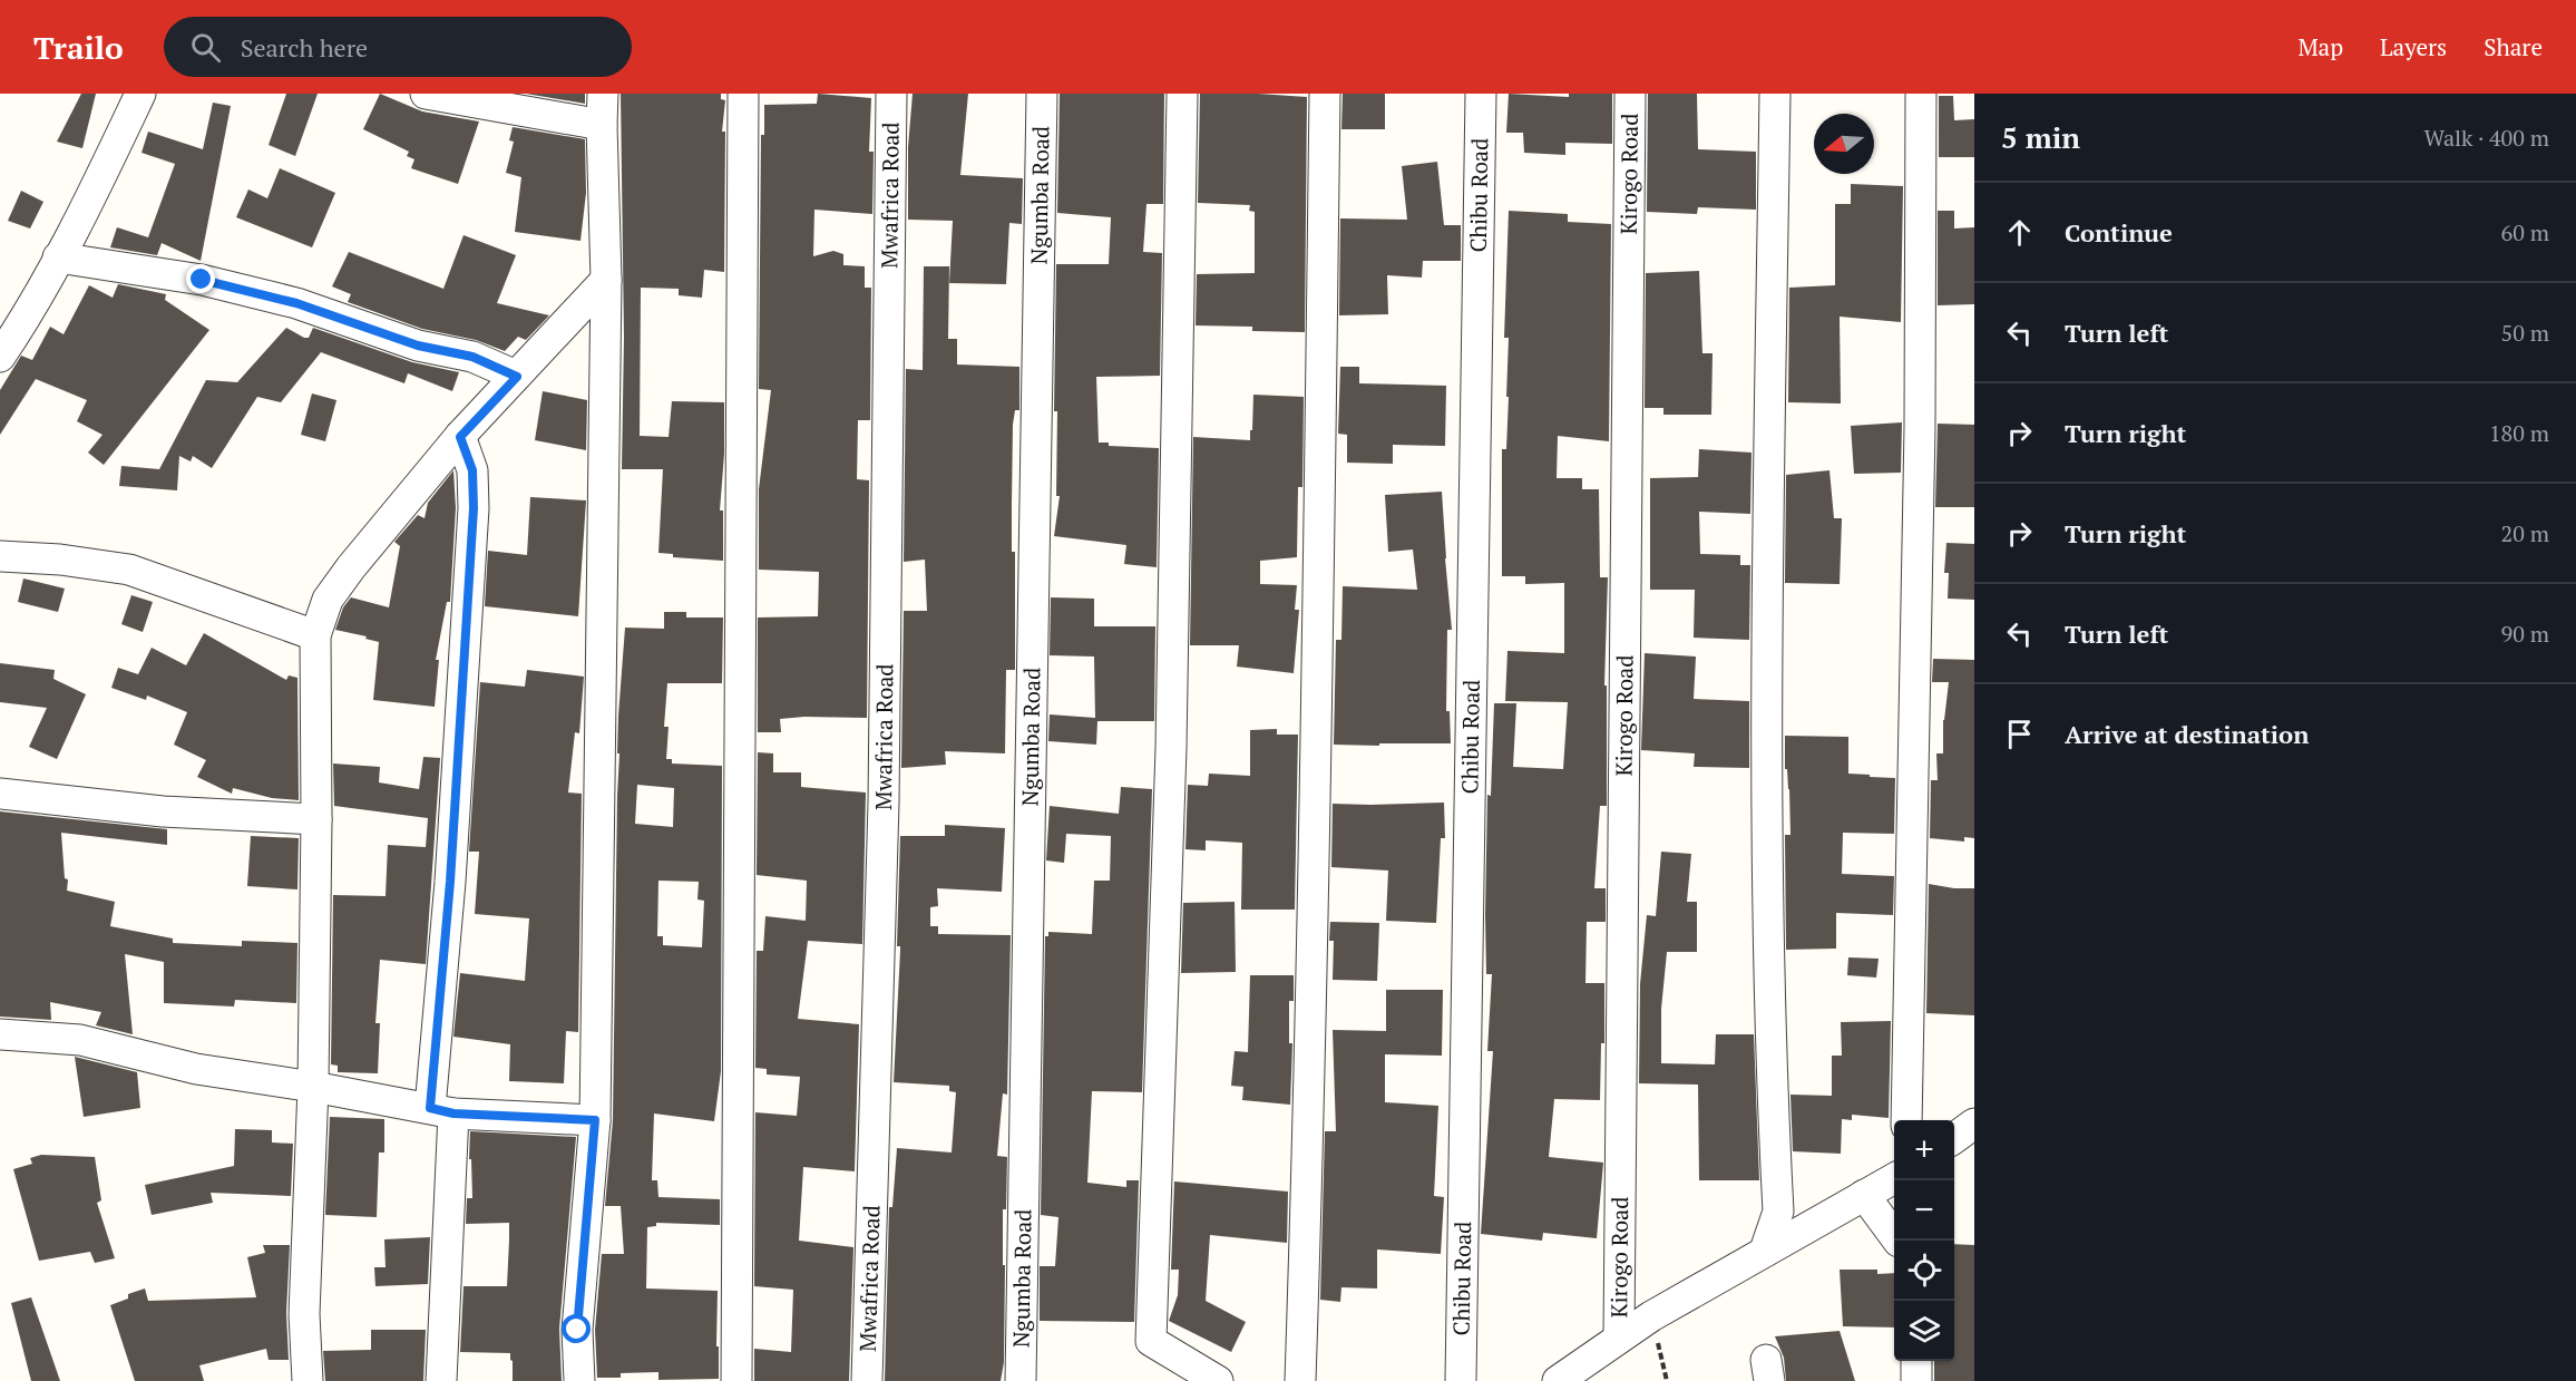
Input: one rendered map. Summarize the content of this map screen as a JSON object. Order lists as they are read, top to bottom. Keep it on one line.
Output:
{"streets":{"street":["Kirogo Road","Mwafrica Road","Ngumba Road","Chibu Road"]},"north":"left","page":{"header":"Trailo","search":"Search here","nav":["Map","Layers","Share"],"heading":["5 min","Walk · 400 m"],"list":[["Continue","60 m"],["Turn left","50 m"],["Turn right","180 m"],["Turn right","20 m"],["Turn left","90 m"],"Arrive at destination"],"map_buttons":["+","−"]}}
